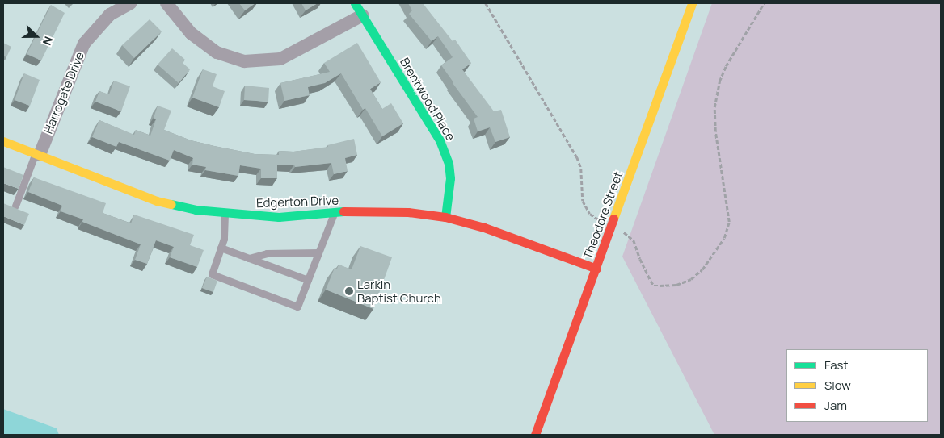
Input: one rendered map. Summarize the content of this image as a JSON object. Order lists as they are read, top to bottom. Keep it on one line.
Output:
{"streets":{"street":["Harrogate Drive","Brentwood Place","Edgerton Drive","Theodore Street"]},"crossings":[["Harrogate Drive","Edgerton Drive"],["Brentwood Place","Edgerton Drive"],["Edgerton Drive","Theodore Street"]],"places":["Larkin Baptist Church"],"legend":["Fast","Slow","Jam"],"north":"right"}
